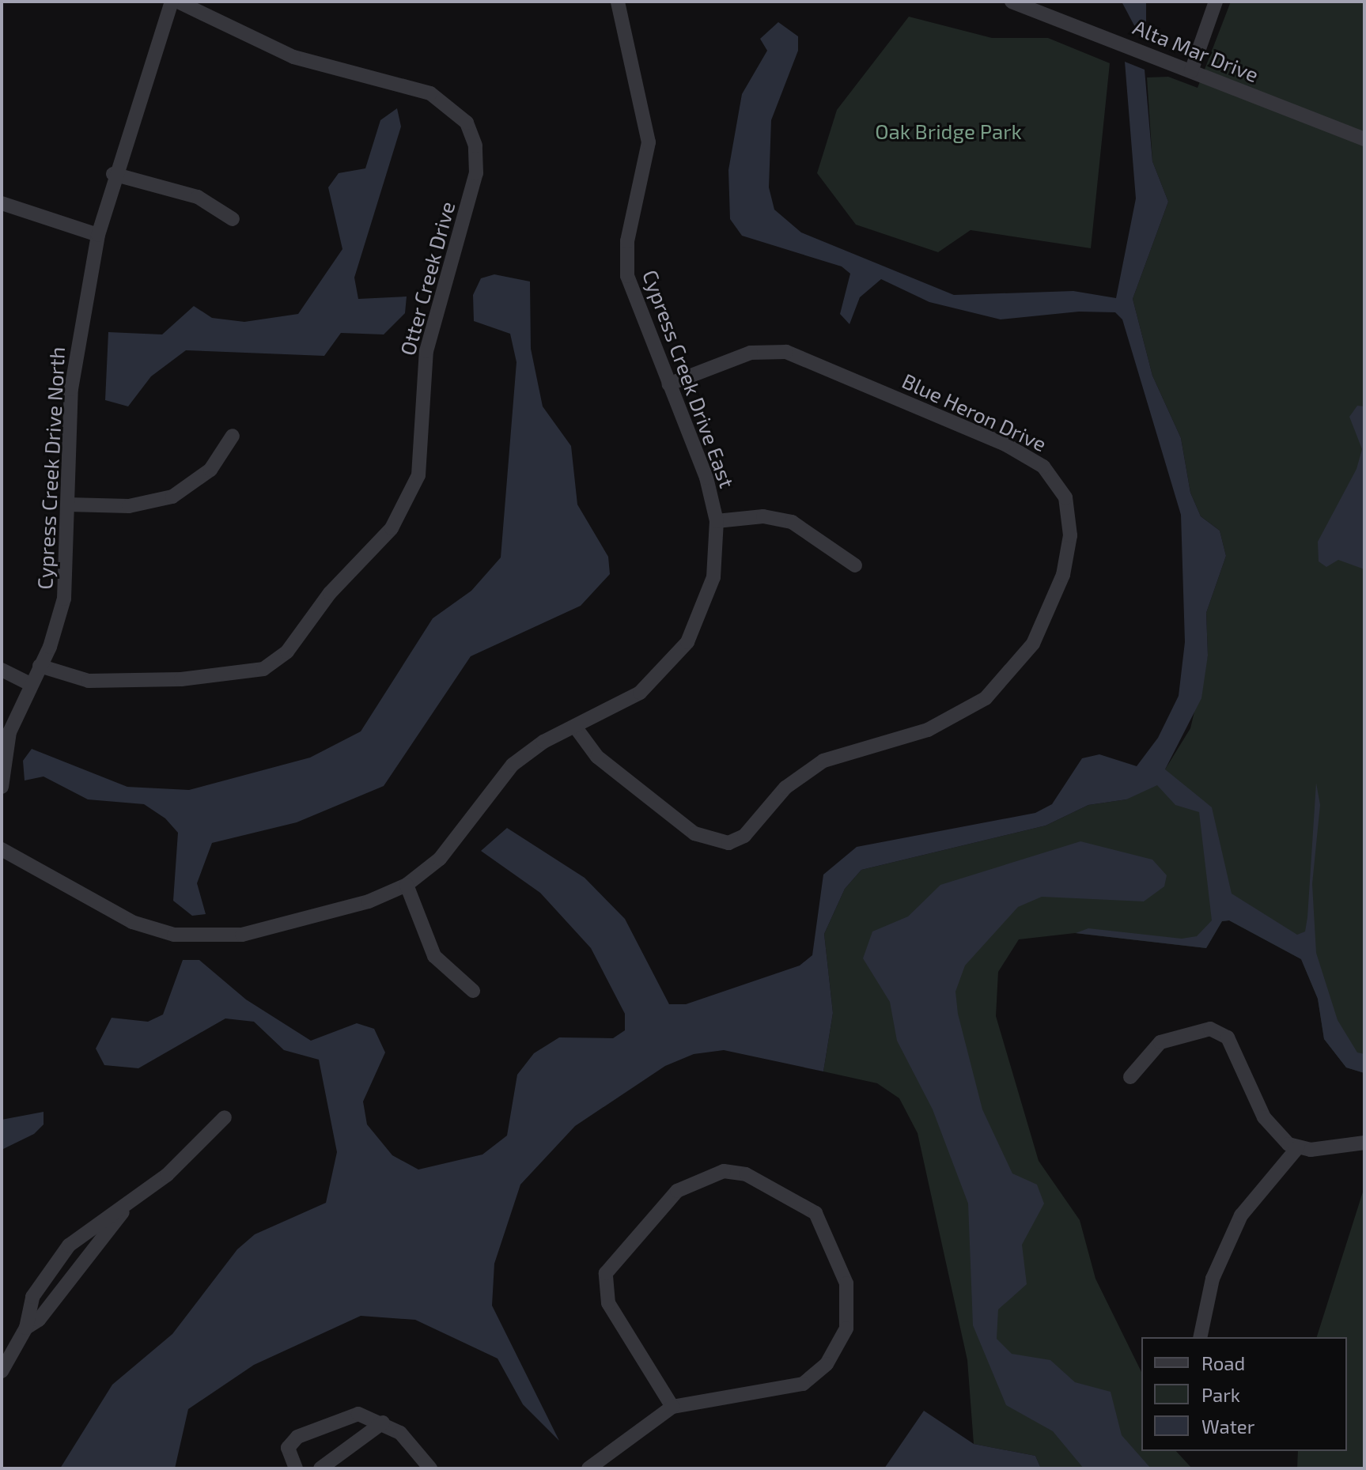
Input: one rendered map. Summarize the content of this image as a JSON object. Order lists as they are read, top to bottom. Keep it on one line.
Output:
{"streets":{"street":["Alta Mar Drive","Otter Creek Drive","Cypress Creek Drive East","Blue Heron Drive","Cypress Creek Drive North"]},"crossings":[["Otter Creek Drive","Cypress Creek Drive North"],["Cypress Creek Drive East","Blue Heron Drive"]],"parks":["Oak Bridge Park"],"legend":["Road","Park","Water"]}
